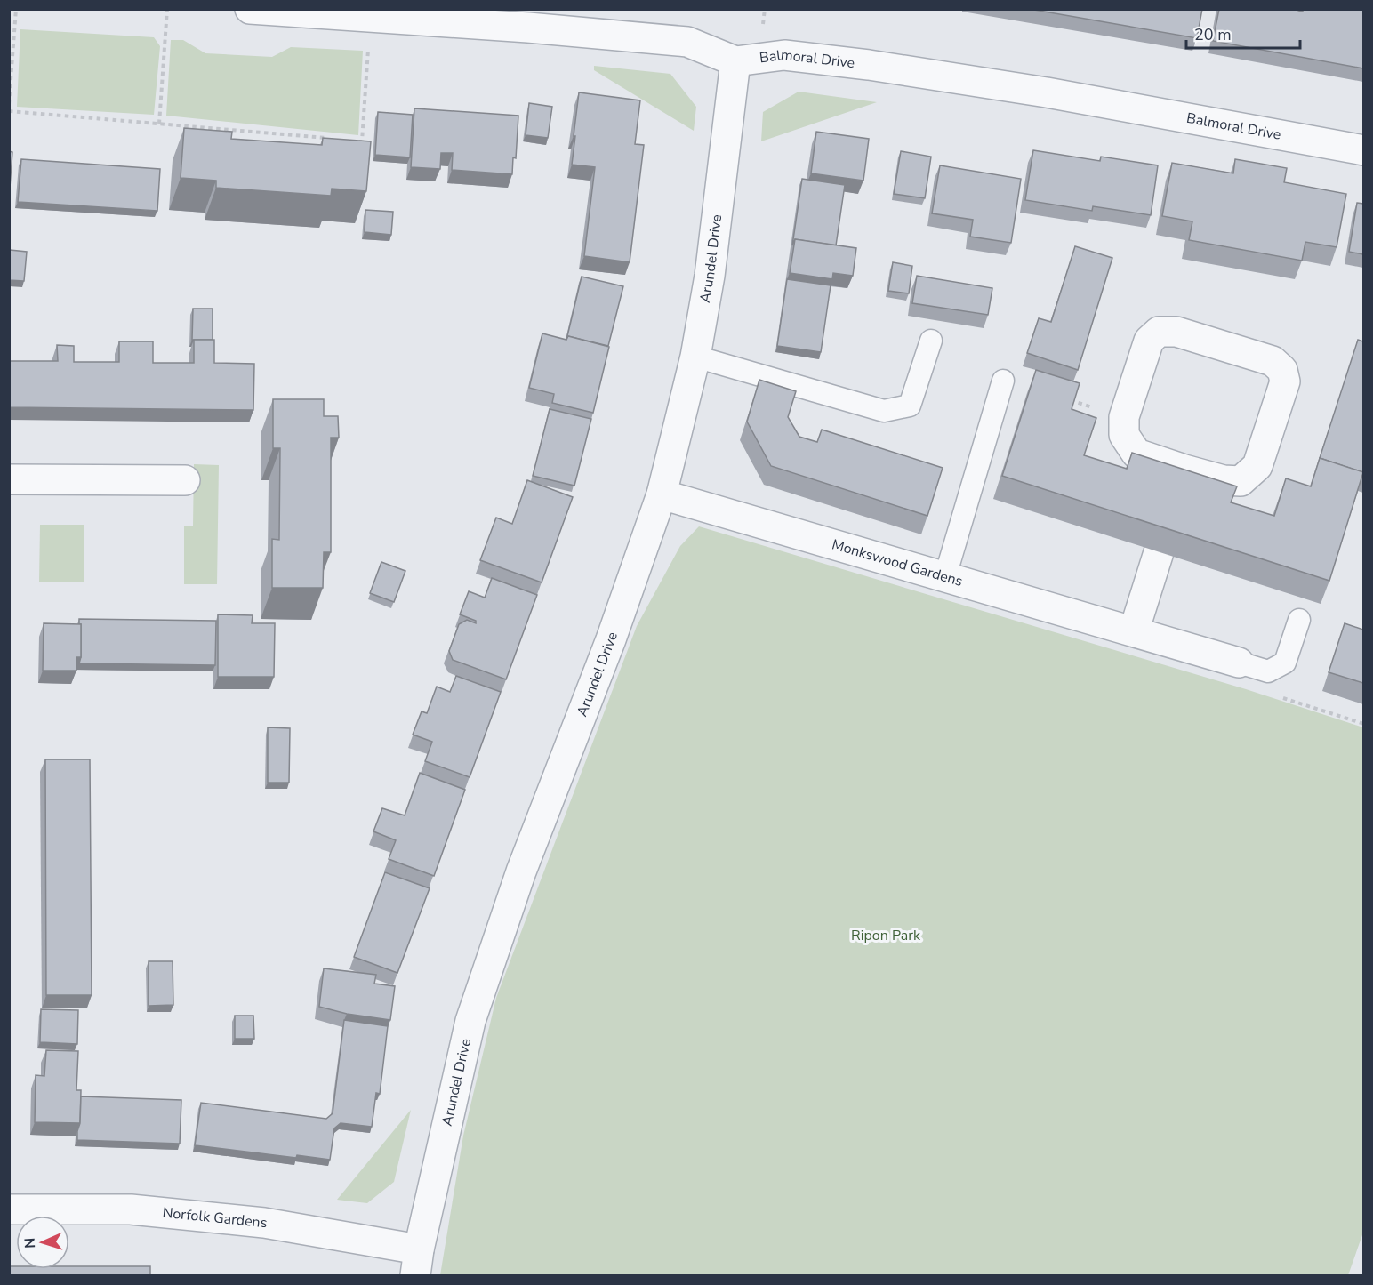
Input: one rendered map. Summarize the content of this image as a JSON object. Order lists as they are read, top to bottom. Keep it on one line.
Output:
{"streets":{"street":["Balmoral Drive","Arundel Drive","Monkswood Gardens","Norfolk Gardens"]},"crossings":[["Balmoral Drive","Arundel Drive"],["Arundel Drive","Monkswood Gardens"],["Arundel Drive","Norfolk Gardens"]],"parks":["Ripon Park"],"scale_bar":"20 m","north":"left"}
